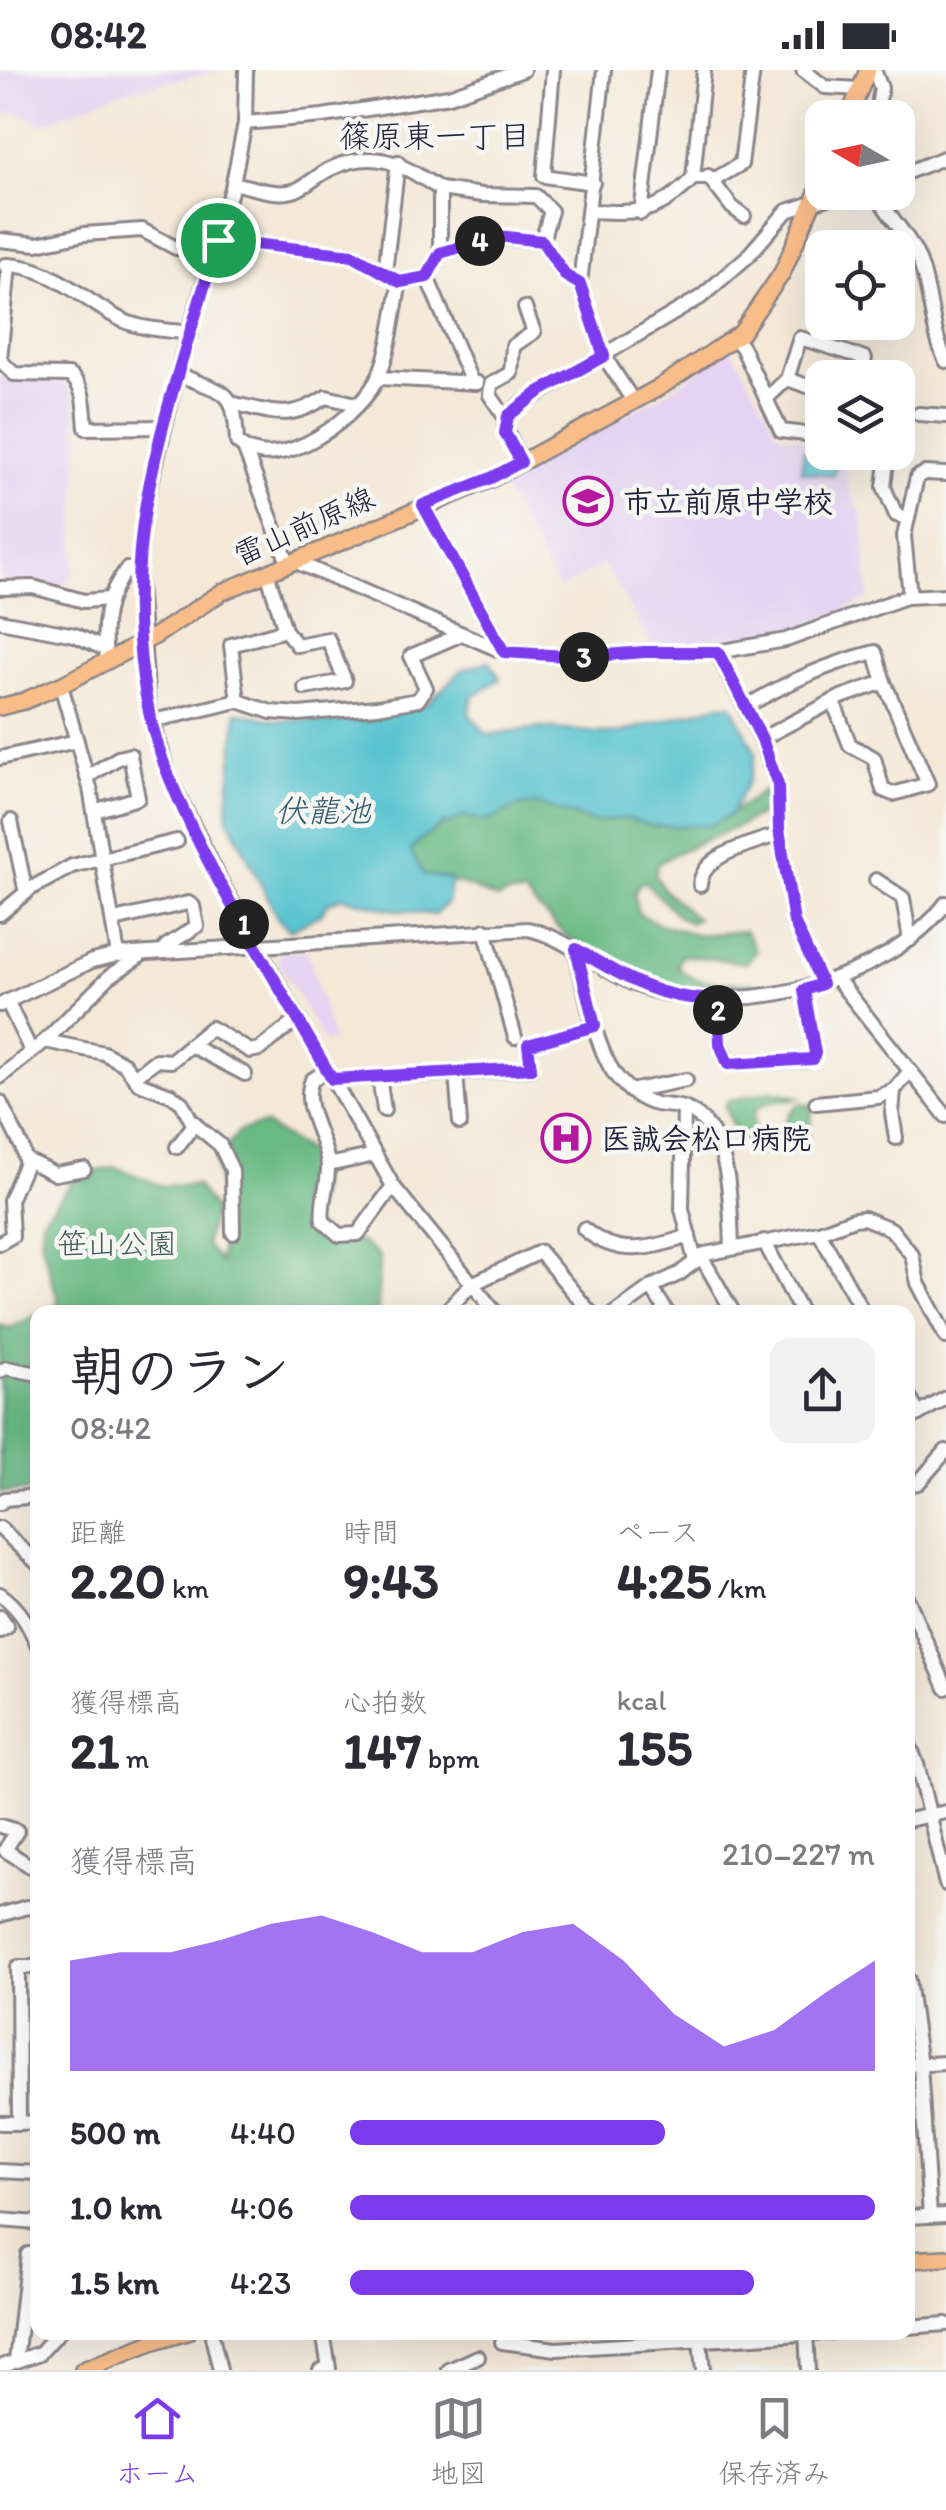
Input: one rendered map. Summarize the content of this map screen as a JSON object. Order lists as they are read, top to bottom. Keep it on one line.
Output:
{"streets":{"main road":["雷山前原線"]},"districts":["篠原東一丁目"],"water":["伏龍池"],"parks":["笹山公園"],"places":{"school or university":["市立前原中学校"],"hospital":["医誠会松口病院"]},"north":"left","page":{"status":"08:42","pins":["4","3","1","2"],"heading":["朝のラン","08:42"],"stats":[["距離","2.20 km"],["時間","9:43"],["ペース","4:25 /km"],["獲得標高","21 m"],["心拍数","147 bpm"],["kcal","155"]],"chart":["獲得標高","210–227 m"],"list":[{"name":"500 m","note":"4:40"},{"name":"1.0 km","note":"4:06"},{"name":"1.5 km","note":"4:23"}],"tabs":["ホーム","地図","保存済み"]}}
